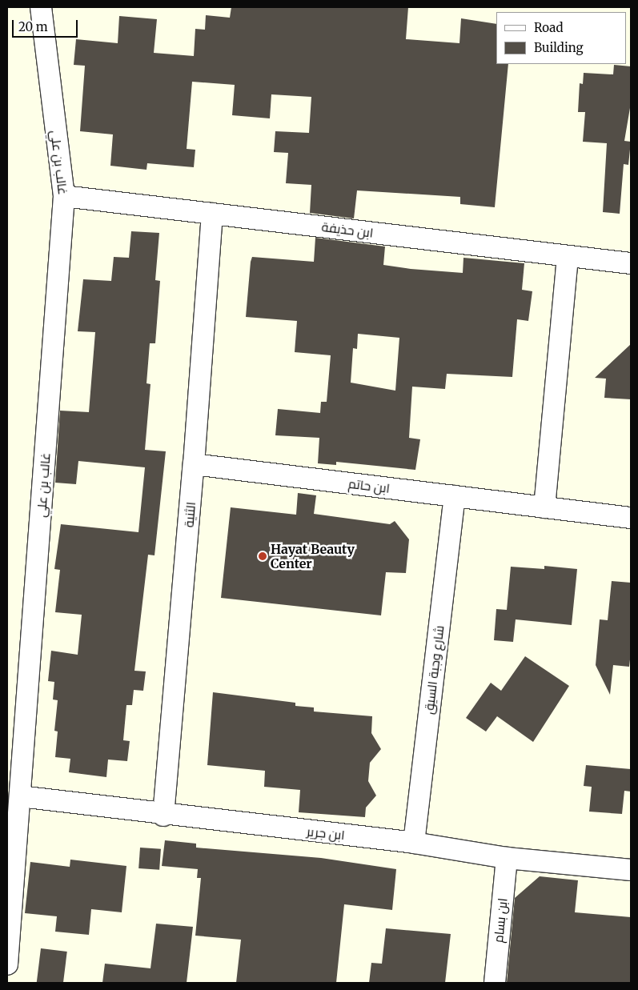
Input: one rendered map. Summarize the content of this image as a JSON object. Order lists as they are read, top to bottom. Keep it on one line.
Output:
{"streets":{"street":["غالب بن علي","ابن حذيفة","ابن حاتم","الثنية","شارع وجبة السيق","ابن جرير","ابن بسام"]},"crossings":[["غالب بن علي","ابن حذيفة"],["غالب بن علي","ابن جرير"],["ابن حذيفة","الثنية"],["ابن حاتم","الثنية"],["ابن حاتم","شارع وجبة السيق"],["الثنية","ابن جرير"],["شارع وجبة السيق","ابن جرير"],["ابن جرير","ابن بسام"]],"places":["Hayat Beauty Center"],"legend":["Road","Building"],"scale_bar":"20 m"}
